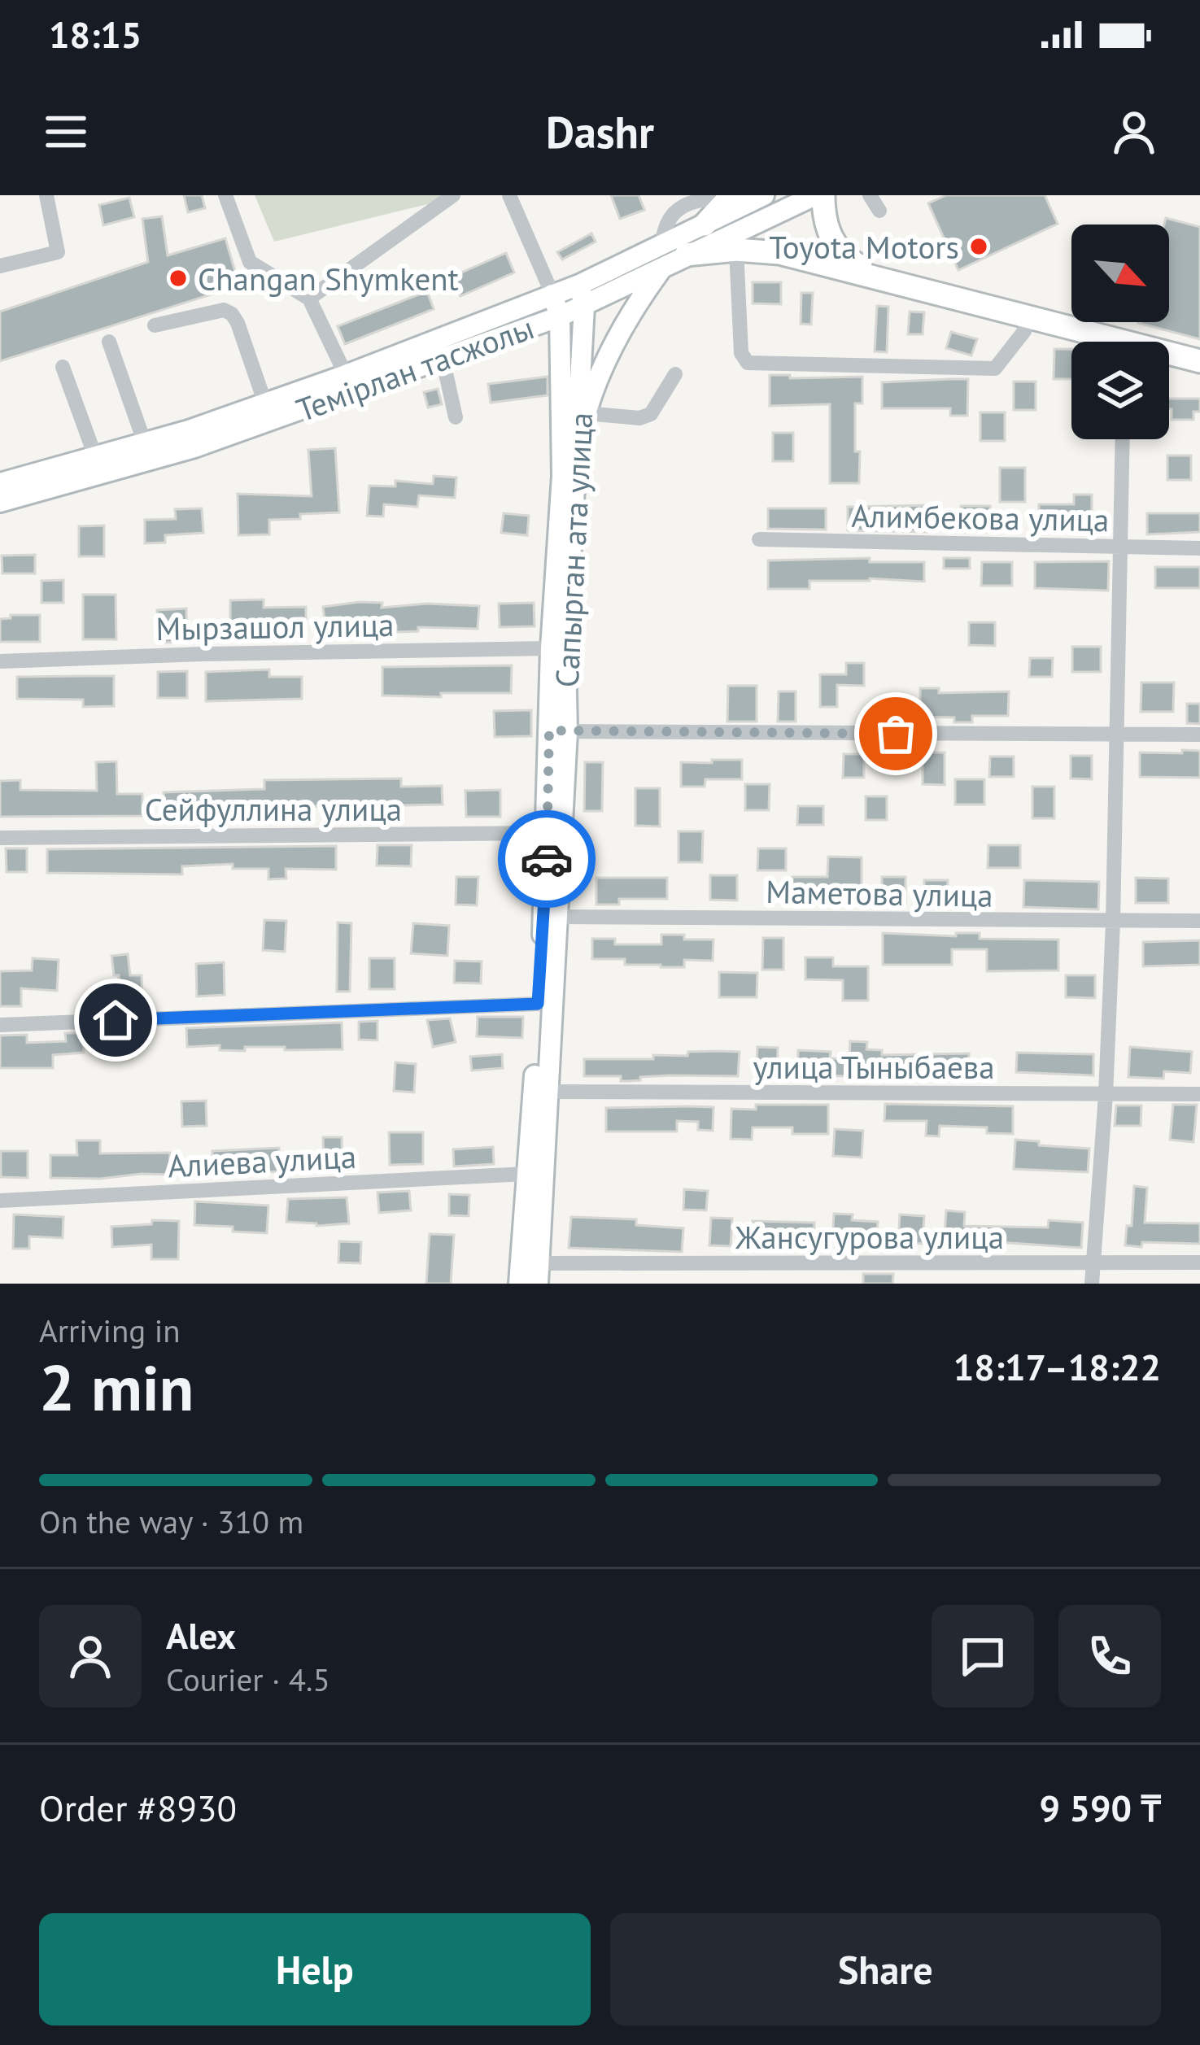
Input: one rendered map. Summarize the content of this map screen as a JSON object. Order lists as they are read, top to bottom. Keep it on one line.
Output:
{"streets":{"main road":["Темірлан тасжолы","Сапырган ата улица"],"street":["Алимбекова улица","Мырзашол улица","Сейфуллина улица","Маметова улица","улица Тыныбаева","Алиева улица","Жансугурова улица"]},"crossings":[["Темірлан тасжолы","Сапырган ата улица"],["Сапырган ата улица","Мырзашол улица"],["Сапырган ата улица","Сейфуллина улица"],["Сапырган ата улица","Маметова улица"],["Сапырган ата улица","улица Тыныбаева"],["Сапырган ата улица","Алиева улица"],["Сапырган ата улица","Жансугурова улица"]],"places":["Toyota Motors","Changan Shymkent"],"north":"bottom right","page":{"status":"18:15","header":"Dashr","heading":["2 min","Arriving in","18:17–18:22"],"panel":["Alex","Courier · 4.5","Order #8930","9 590 ₸"],"bar":"On the way · 310 m","buttons":["Help","Share"]}}
